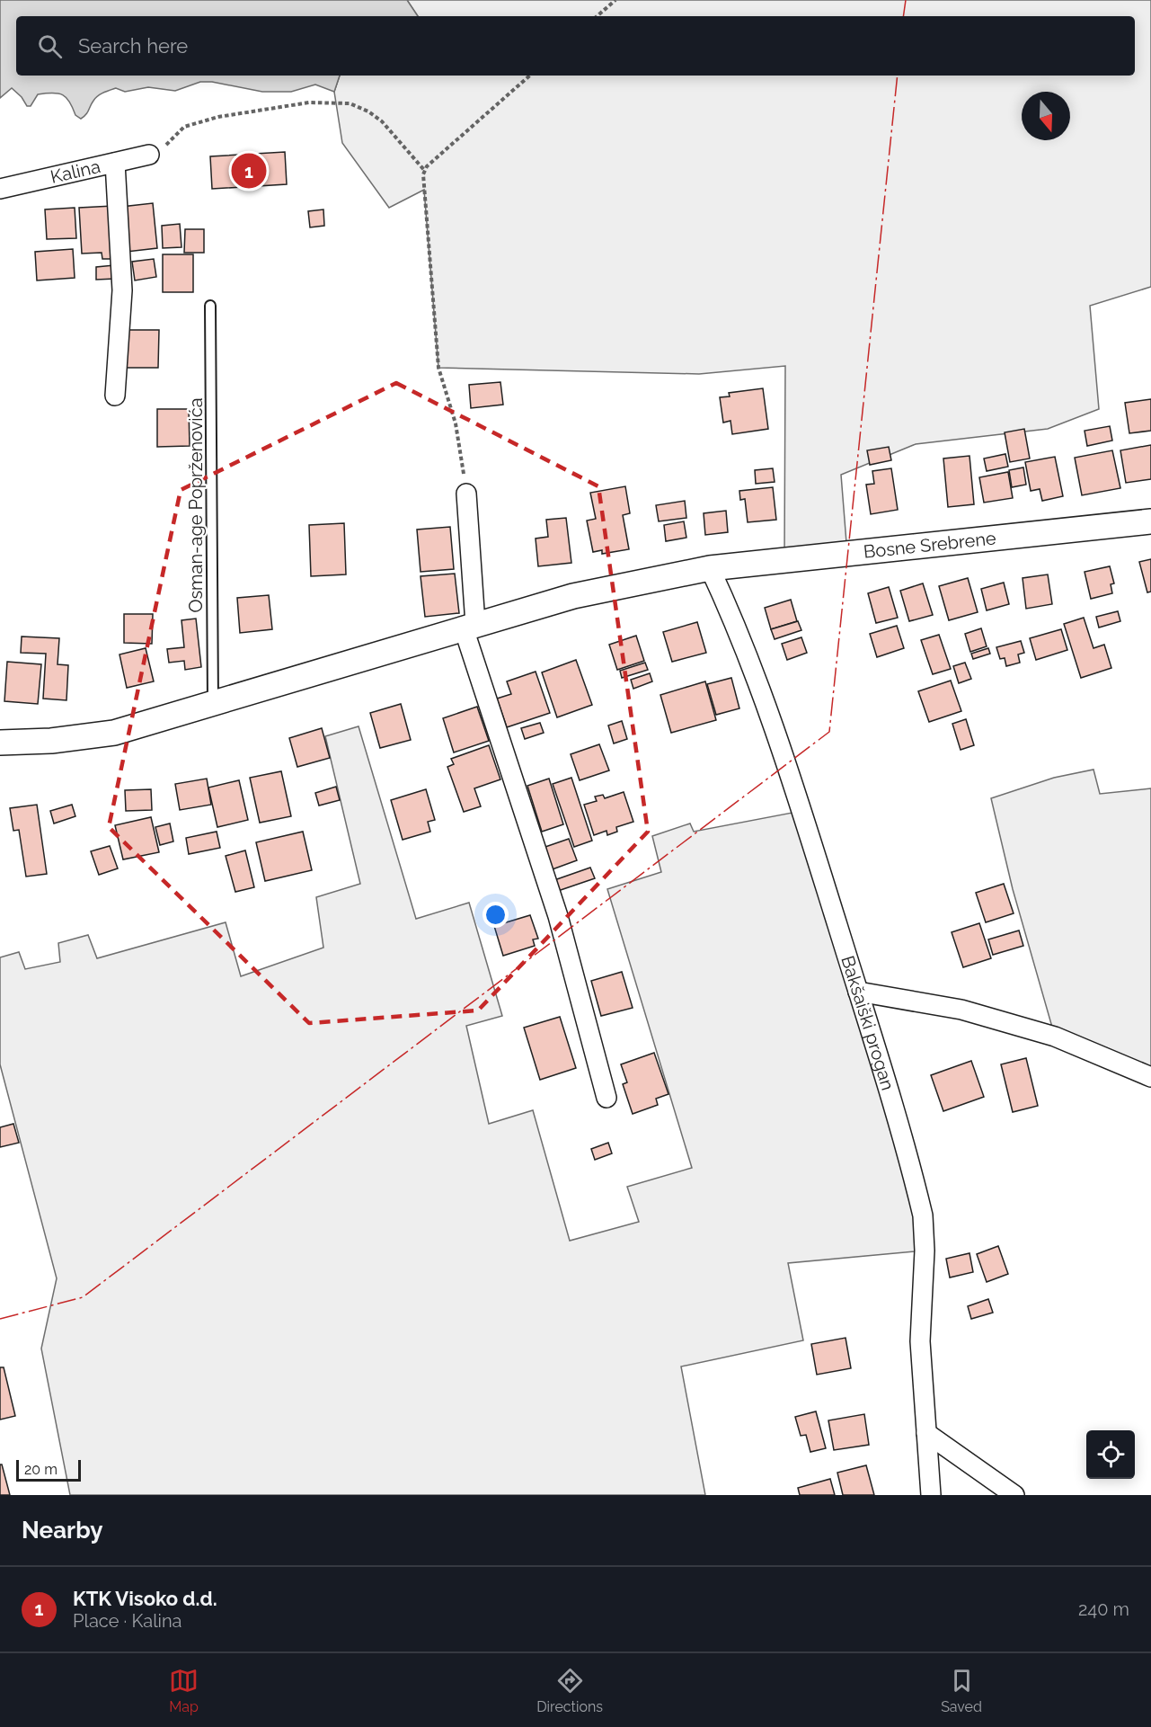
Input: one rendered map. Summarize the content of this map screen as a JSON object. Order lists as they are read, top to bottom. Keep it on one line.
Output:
{"streets":{"street":["Kalina","Bosne Srebrene","Bakšaiški progan"],"lane":["Osman-age Poprženovića"]},"crossings":[["Osman-age Poprženovića","Bosne Srebrene"],["Bosne Srebrene","Bakšaiški progan"]],"scale_bar":"20 m","north":"bottom","page":{"search":"Search here","pins":"1","scale":"20 m","heading":"Nearby","list":[{"mark":"1","name":"KTK Visoko d.d.","note":"Place · Kalina","value":"240 m"}],"nav":["Map","Directions","Saved"]}}
